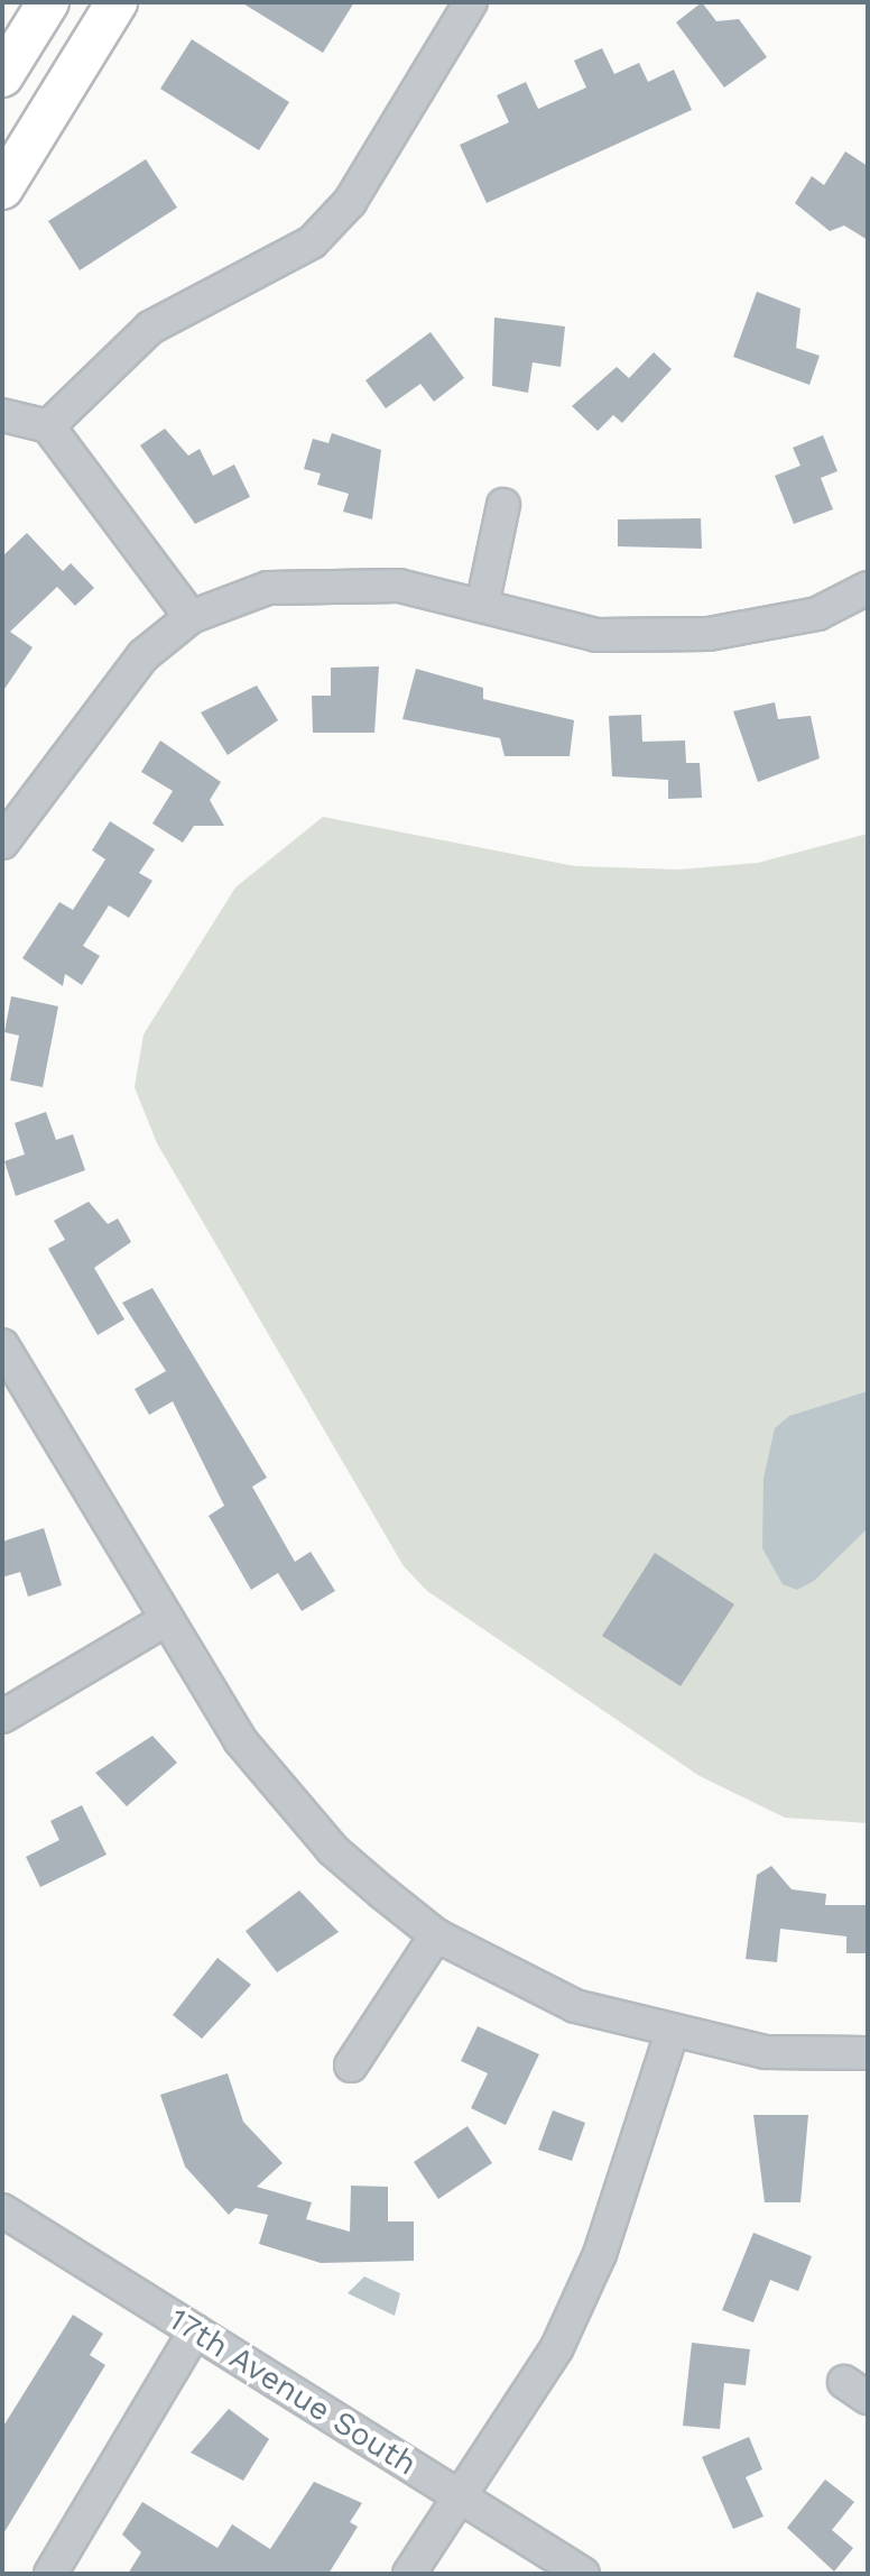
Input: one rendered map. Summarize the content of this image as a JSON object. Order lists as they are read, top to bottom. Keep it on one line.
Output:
{"streets":{"street":["17th Avenue South"]}}
